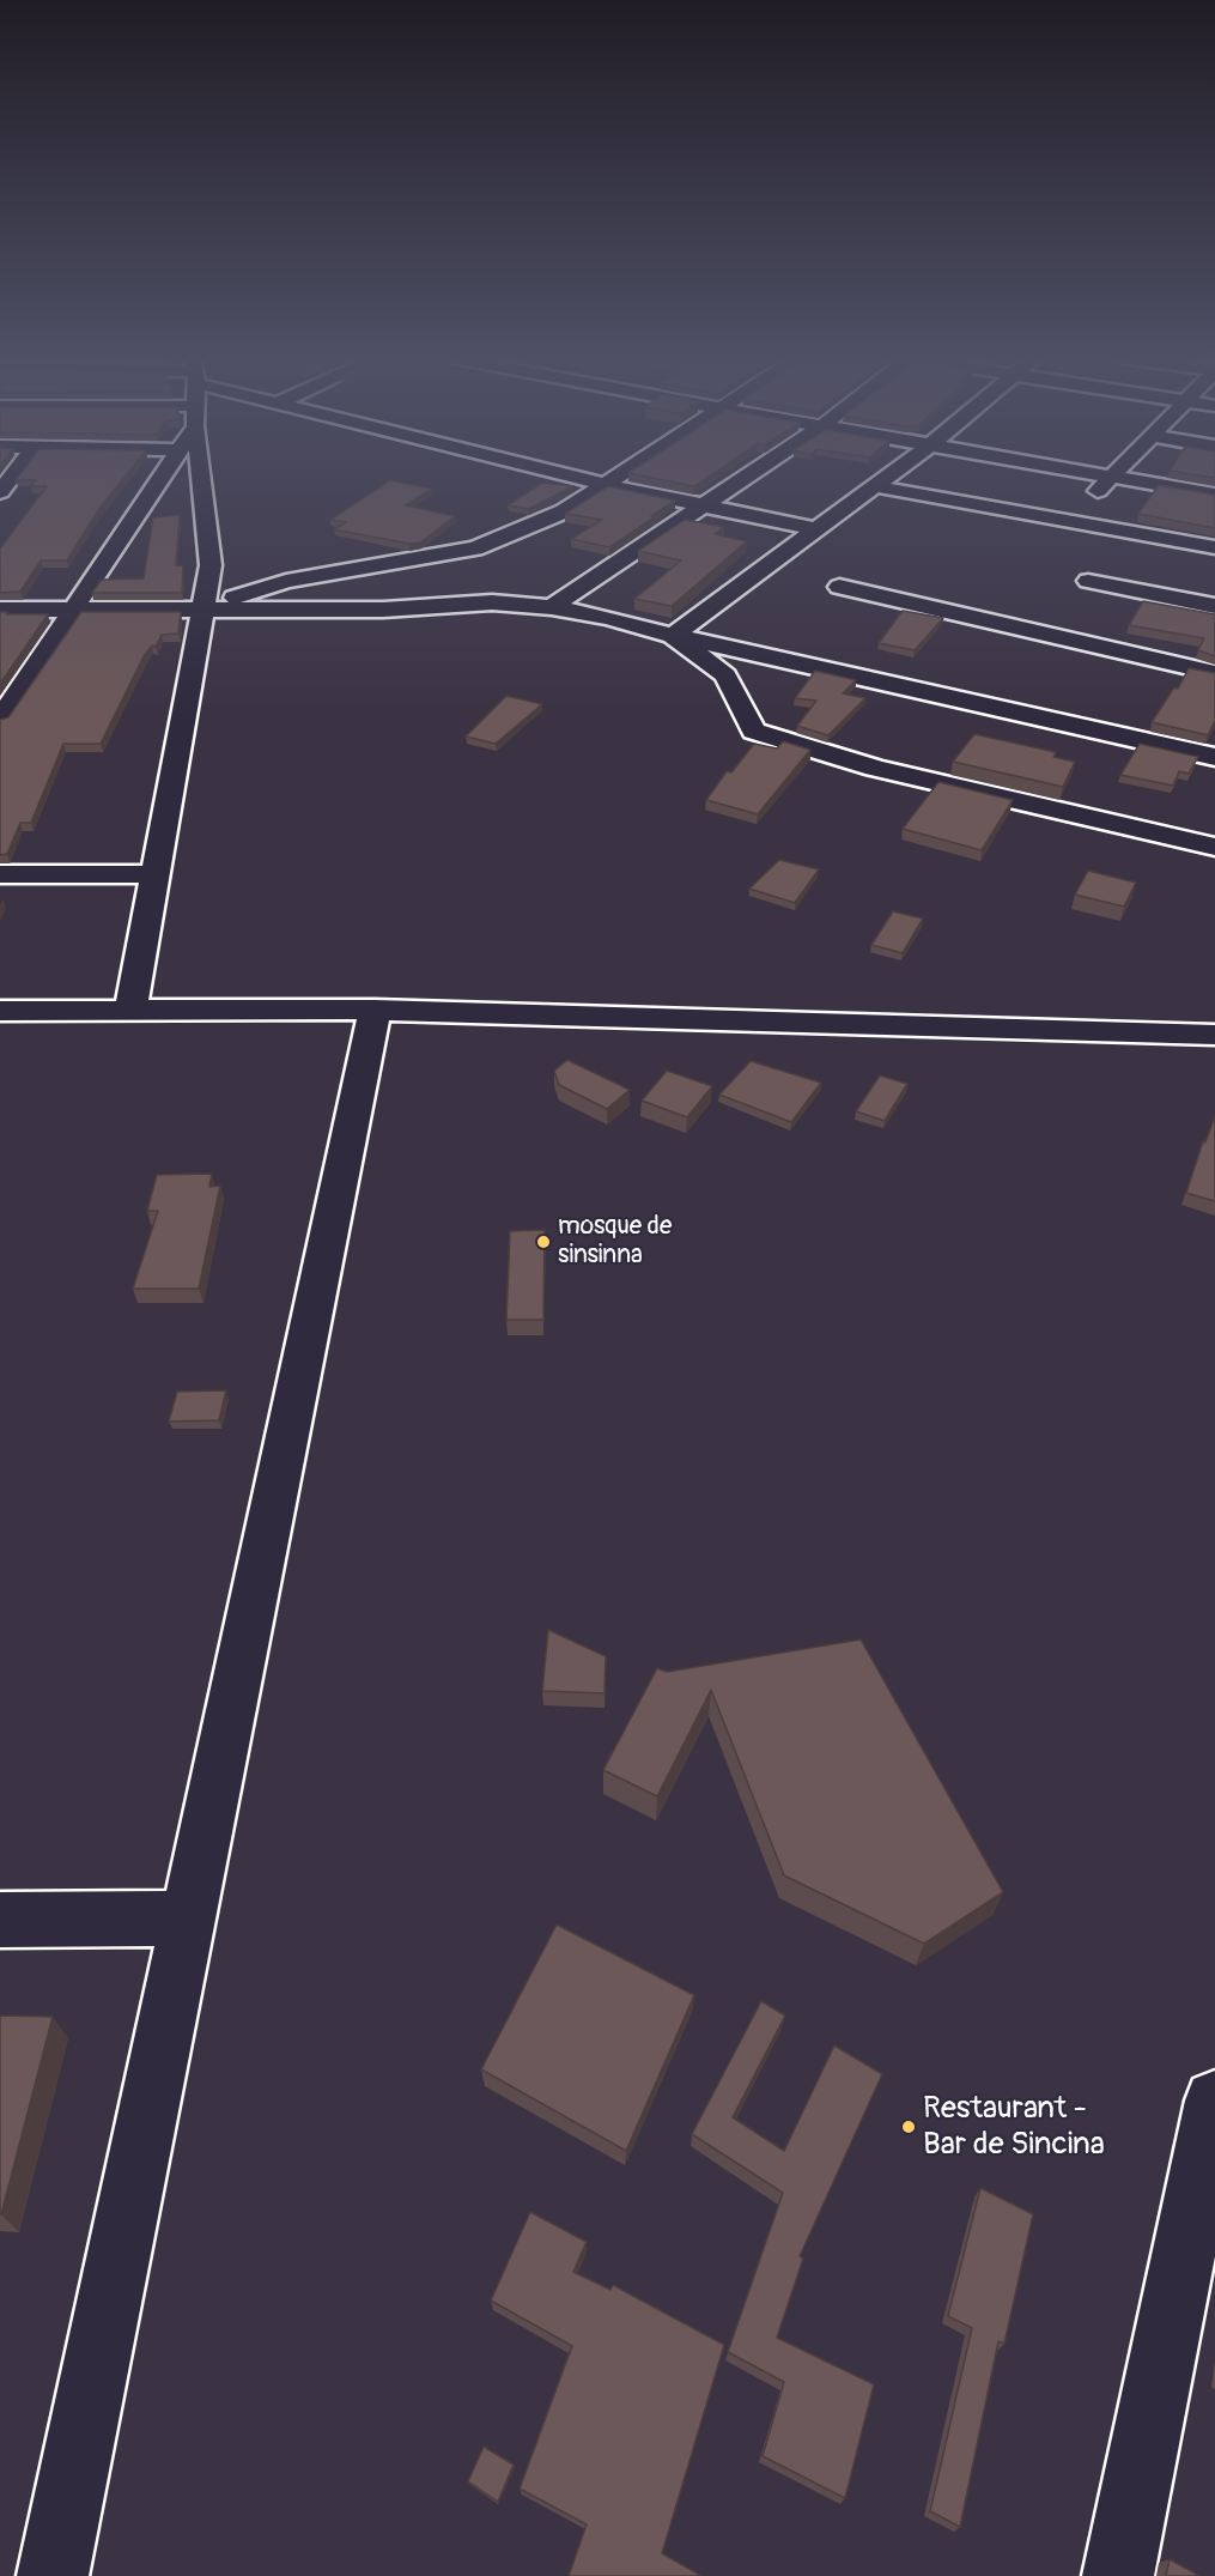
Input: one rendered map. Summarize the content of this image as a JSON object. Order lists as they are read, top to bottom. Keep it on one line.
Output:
{"places":["mosque de sinsinna","Restaurant - Bar de Sincina"]}
